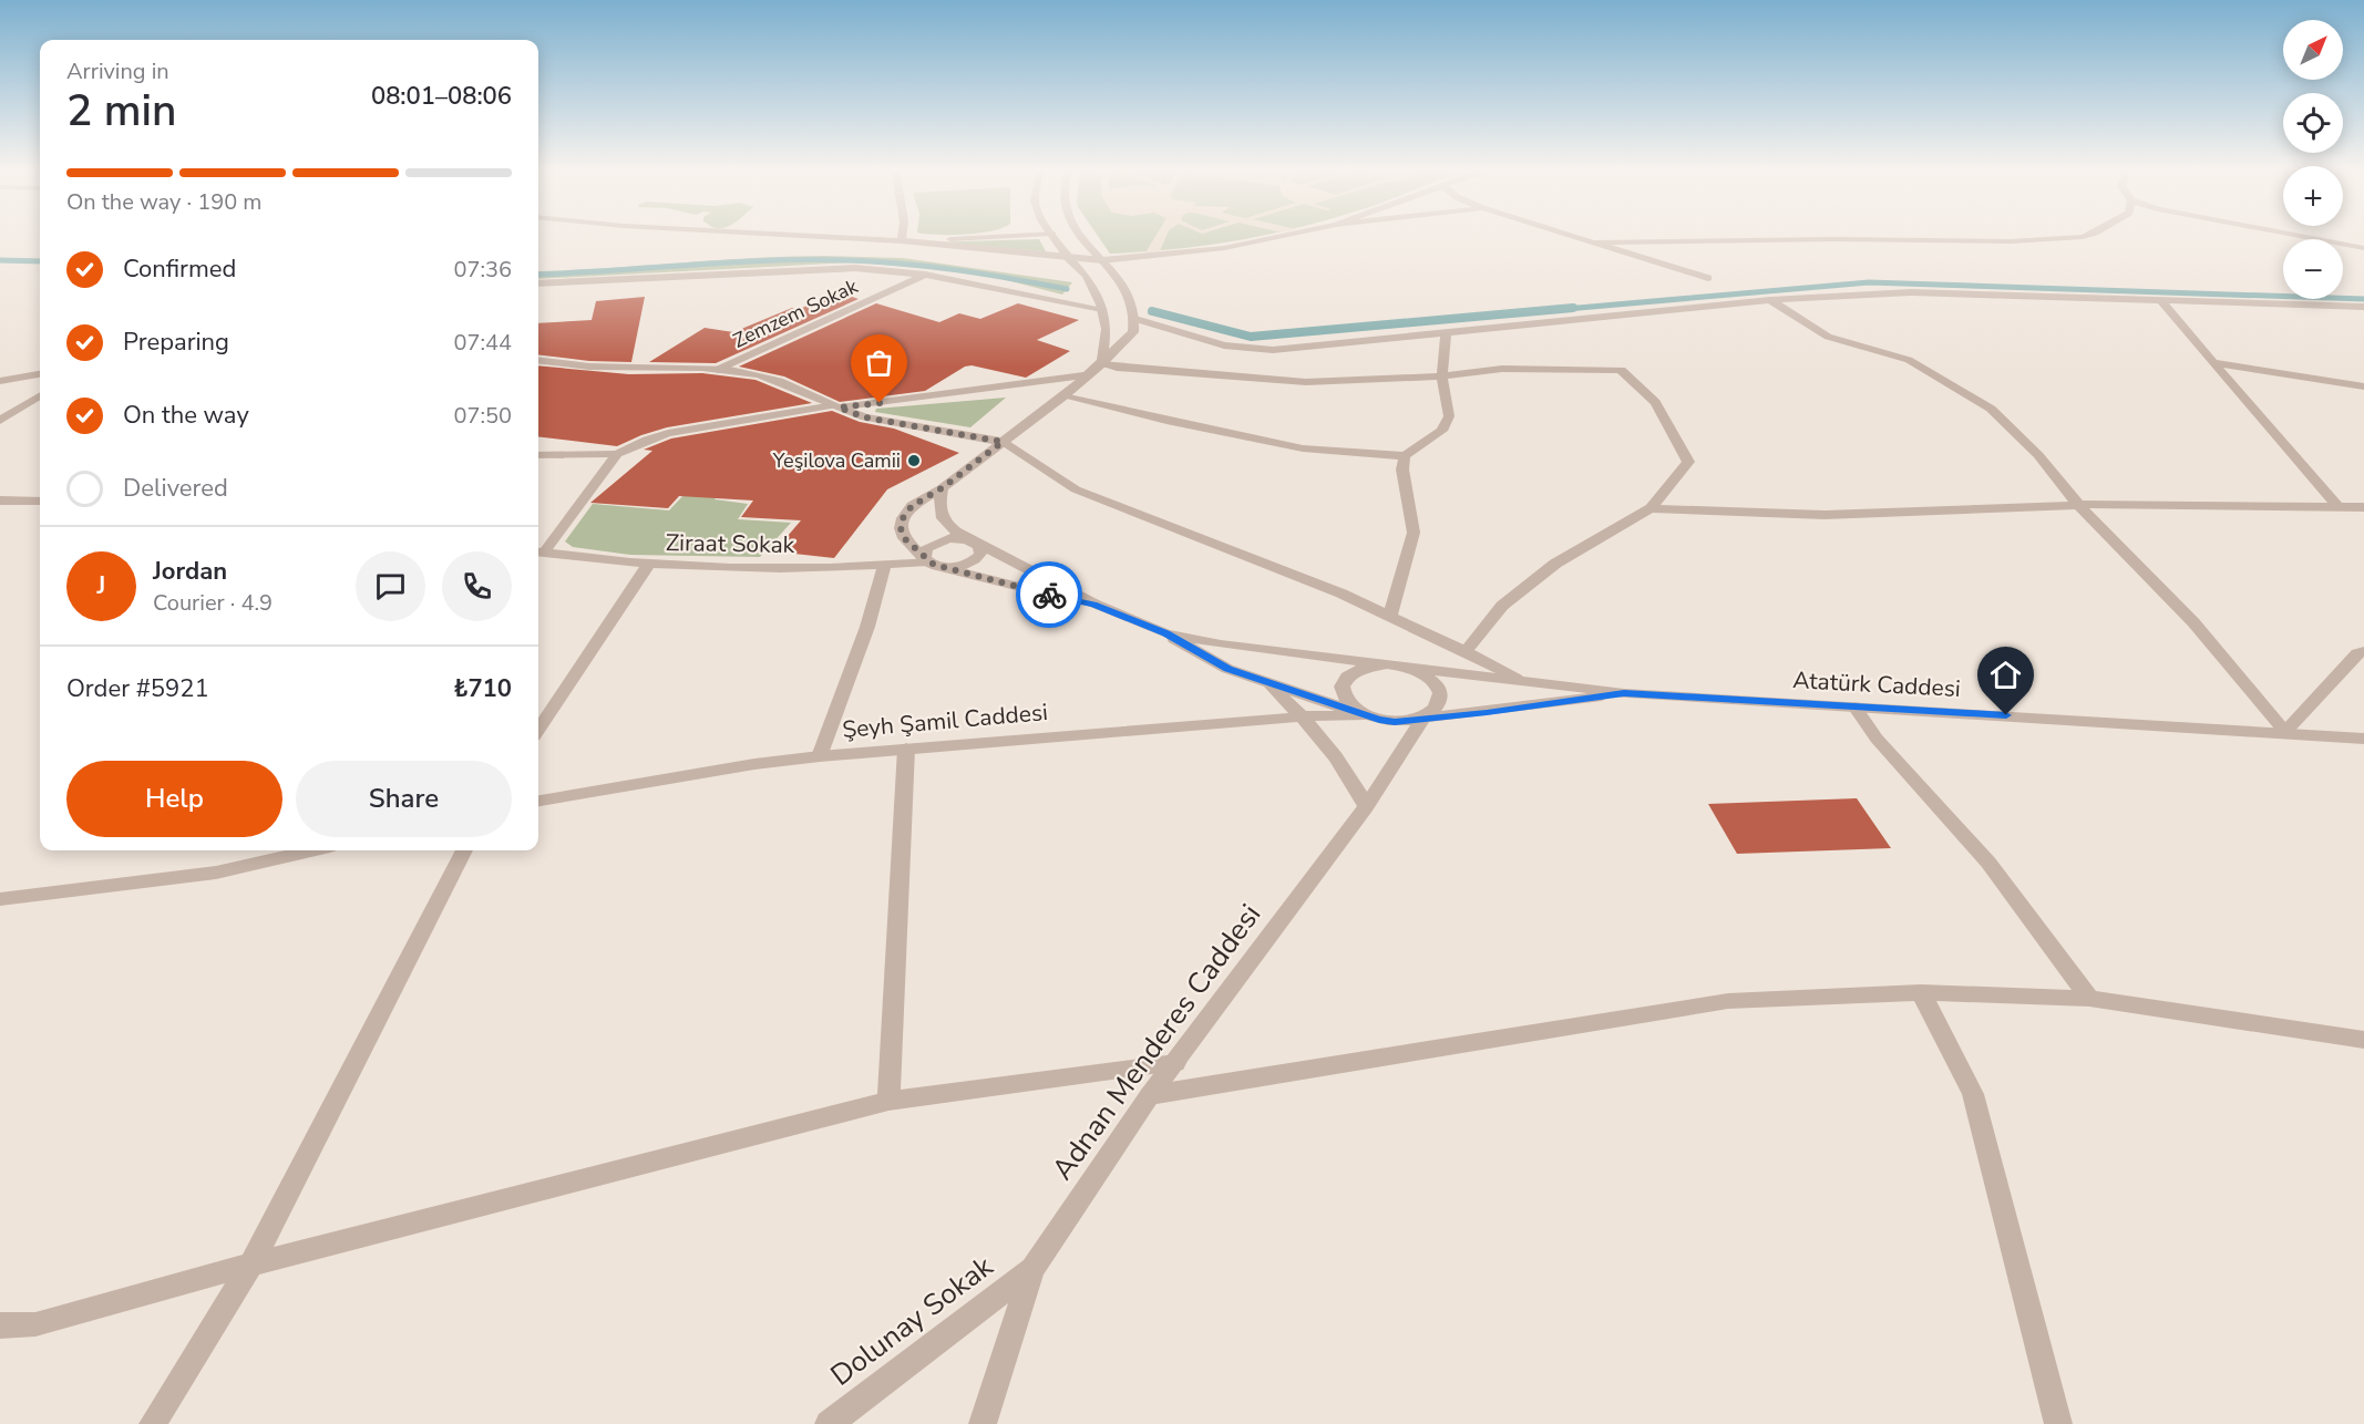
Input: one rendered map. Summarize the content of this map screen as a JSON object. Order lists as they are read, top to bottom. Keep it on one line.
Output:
{"streets":{"street":["Zemzem Sokak","Ziraat Sokak","Atatürk Caddesi","Şeyh Şamil Caddesi","Adnan Menderes Caddesi","Dolunay Sokak"]},"crossings":[["Şeyh Şamil Caddesi","Adnan Menderes Caddesi"],["Adnan Menderes Caddesi","Dolunay Sokak"]],"places":["Yeşilova Camii"],"north":"top right","page":{"map_buttons":["+","−"],"heading":["2 min","Arriving in","08:01–08:06"],"panel":["Jordan","Courier · 4.9","Order #5921","₺710"],"bar":"On the way · 190 m","list":[["Confirmed","07:36"],["Preparing","07:44"],["On the way","07:50"],"Delivered"],"round":"J","buttons":["Help","Share"]}}
